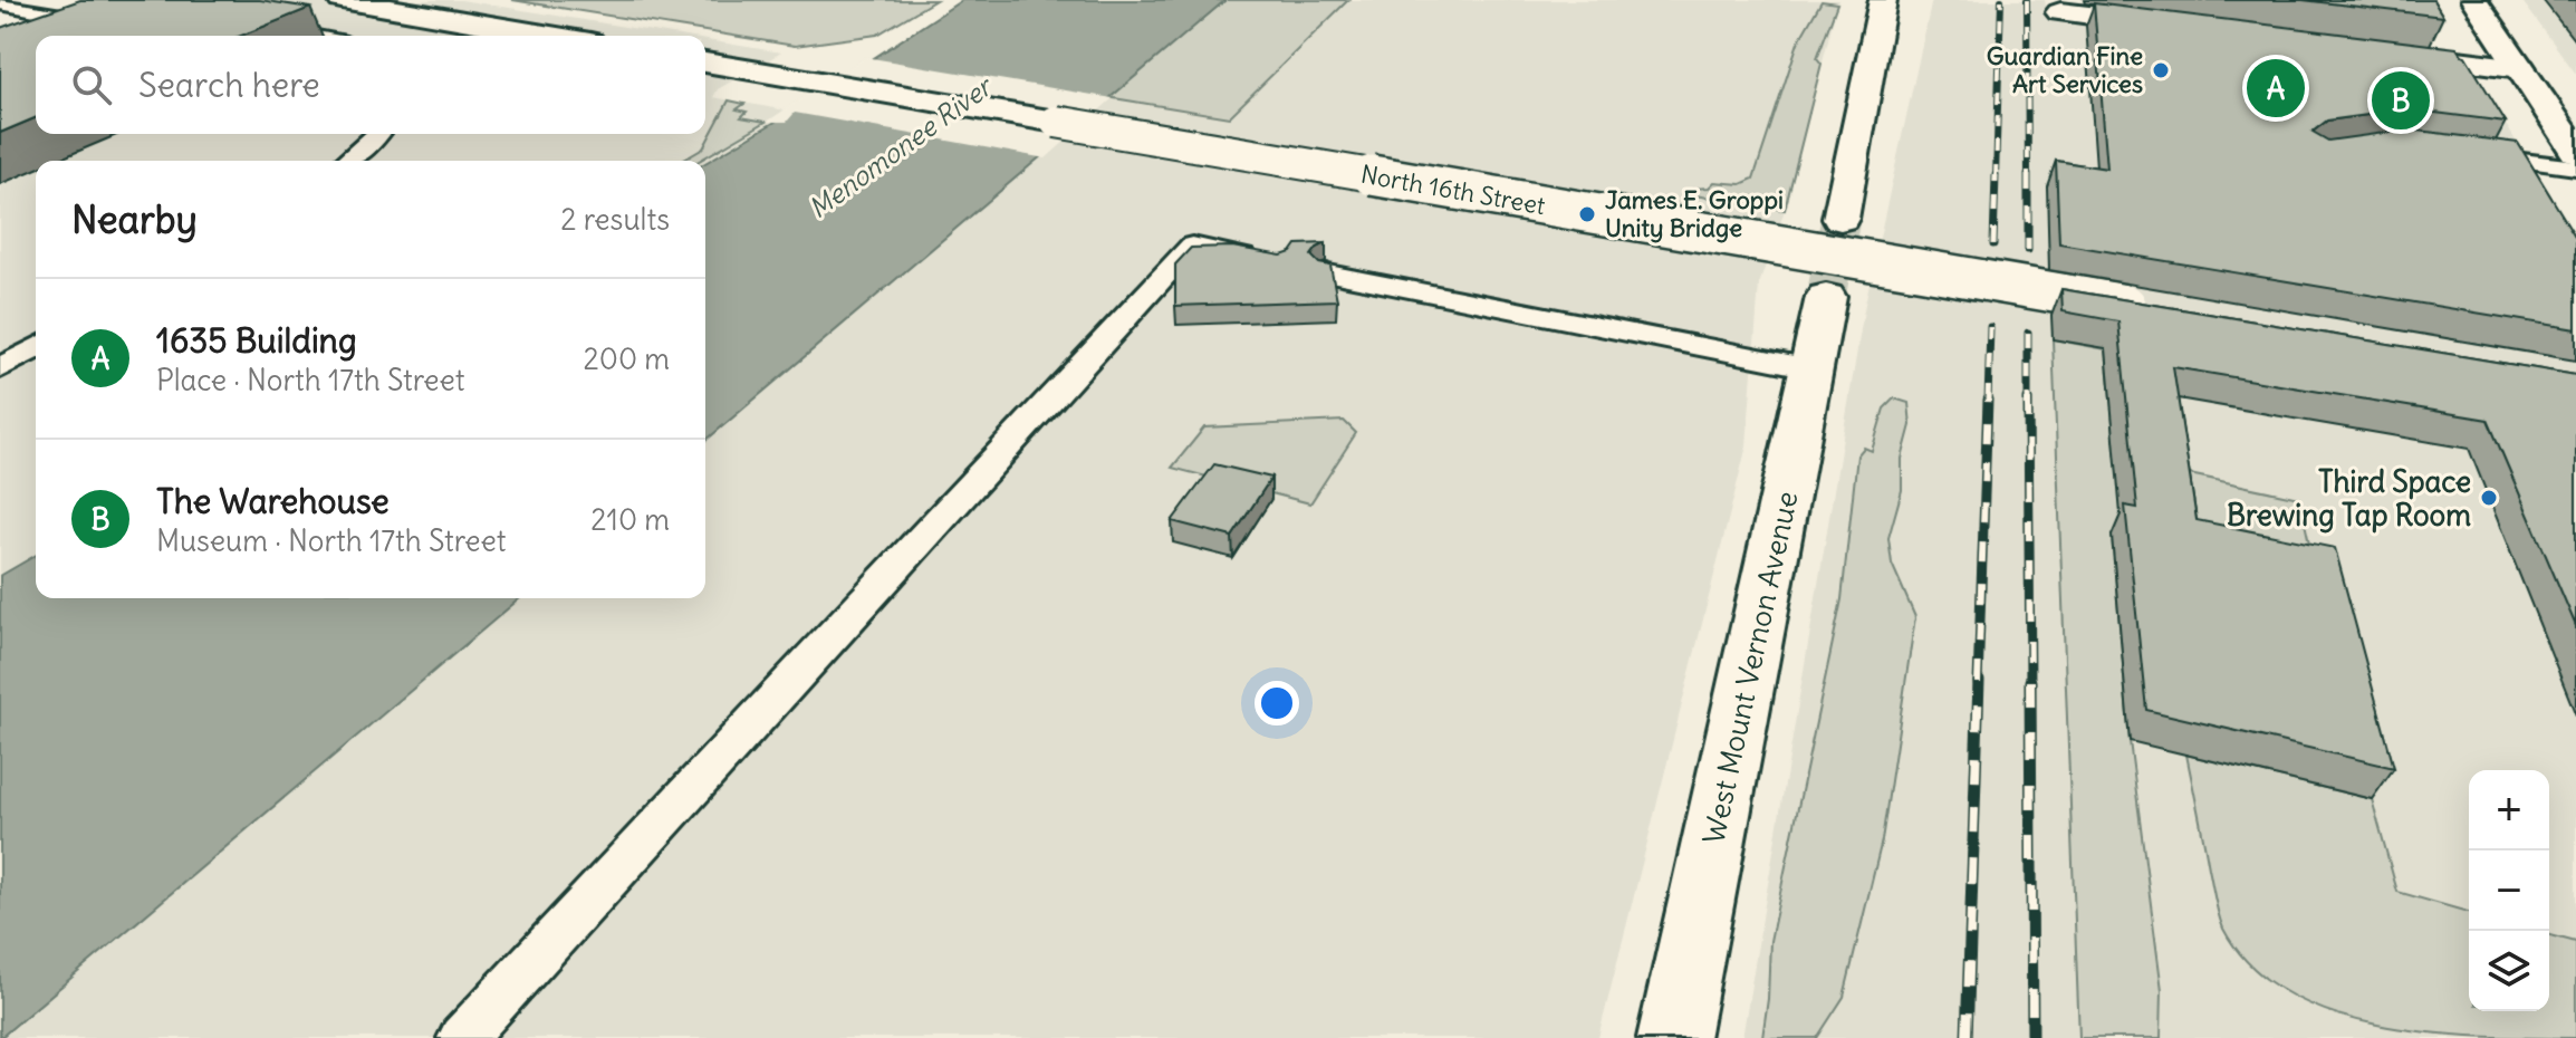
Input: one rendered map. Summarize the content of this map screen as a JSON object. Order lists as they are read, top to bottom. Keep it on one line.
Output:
{"streets":{"street":["North 16th Street","West Mount Vernon Avenue"]},"water":["Menomonee River"],"places":["Guardian Fine Art Services","James E. Groppi Unity Bridge","Third Space Brewing Tap Room"],"page":{"search":"Search here","pins":["A","B"],"heading":["Nearby","2 results"],"list":[{"mark":"A","name":"1635 Building","note":"Place · North 17th Street","value":"200 m"},{"mark":"B","name":"The Warehouse","note":"Museum · North 17th Street","value":"210 m"}],"map_buttons":["+","−"]}}
